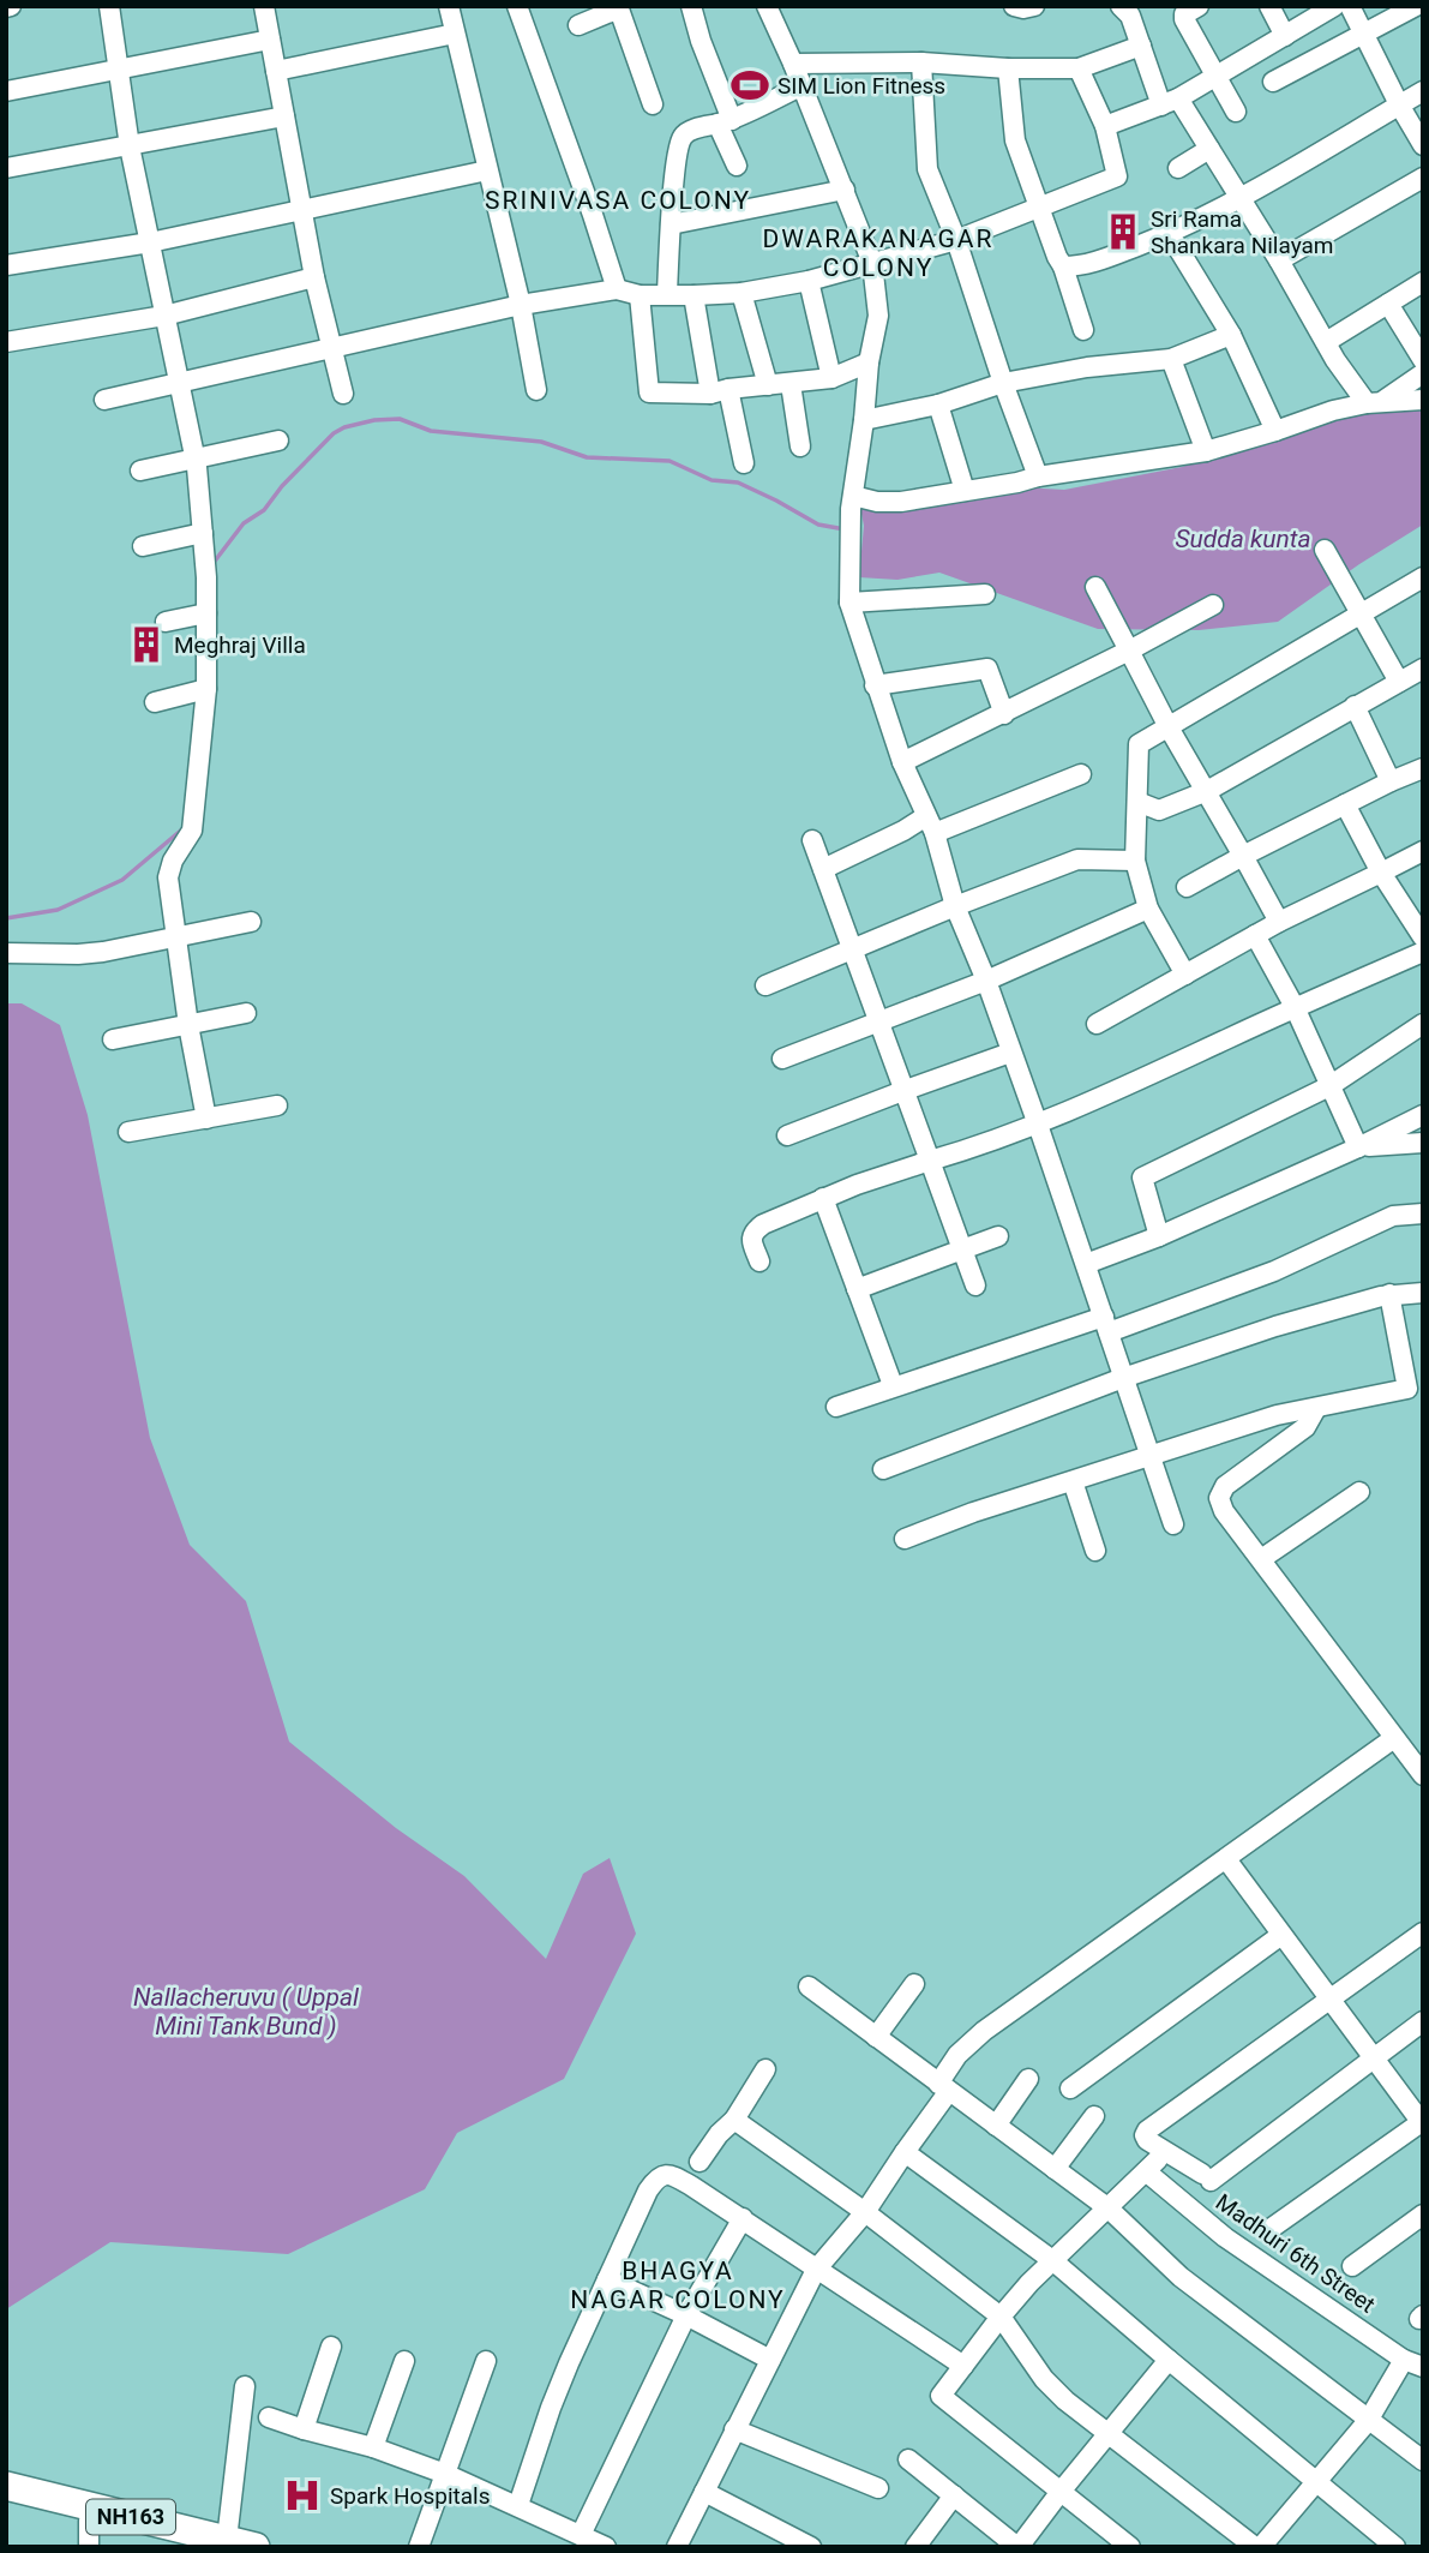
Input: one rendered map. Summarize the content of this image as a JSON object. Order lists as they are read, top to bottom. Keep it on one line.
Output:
{"streets":{"highway":["NH163"],"street":["Madhuri 6th Street"]},"districts":["SRINIVASA COLONY","DWARAKANAGAR COLONY","BHAGYA NAGAR COLONY"],"water":["Sudda kunta","Nallacheruvu ( Uppal Mini Tank Bund )"],"places":{"sports":["SIM Lion Fitness"],"building":["Sri Rama Shankara Nilayam","Meghraj Villa"],"hospital":["Spark Hospitals"]}}
